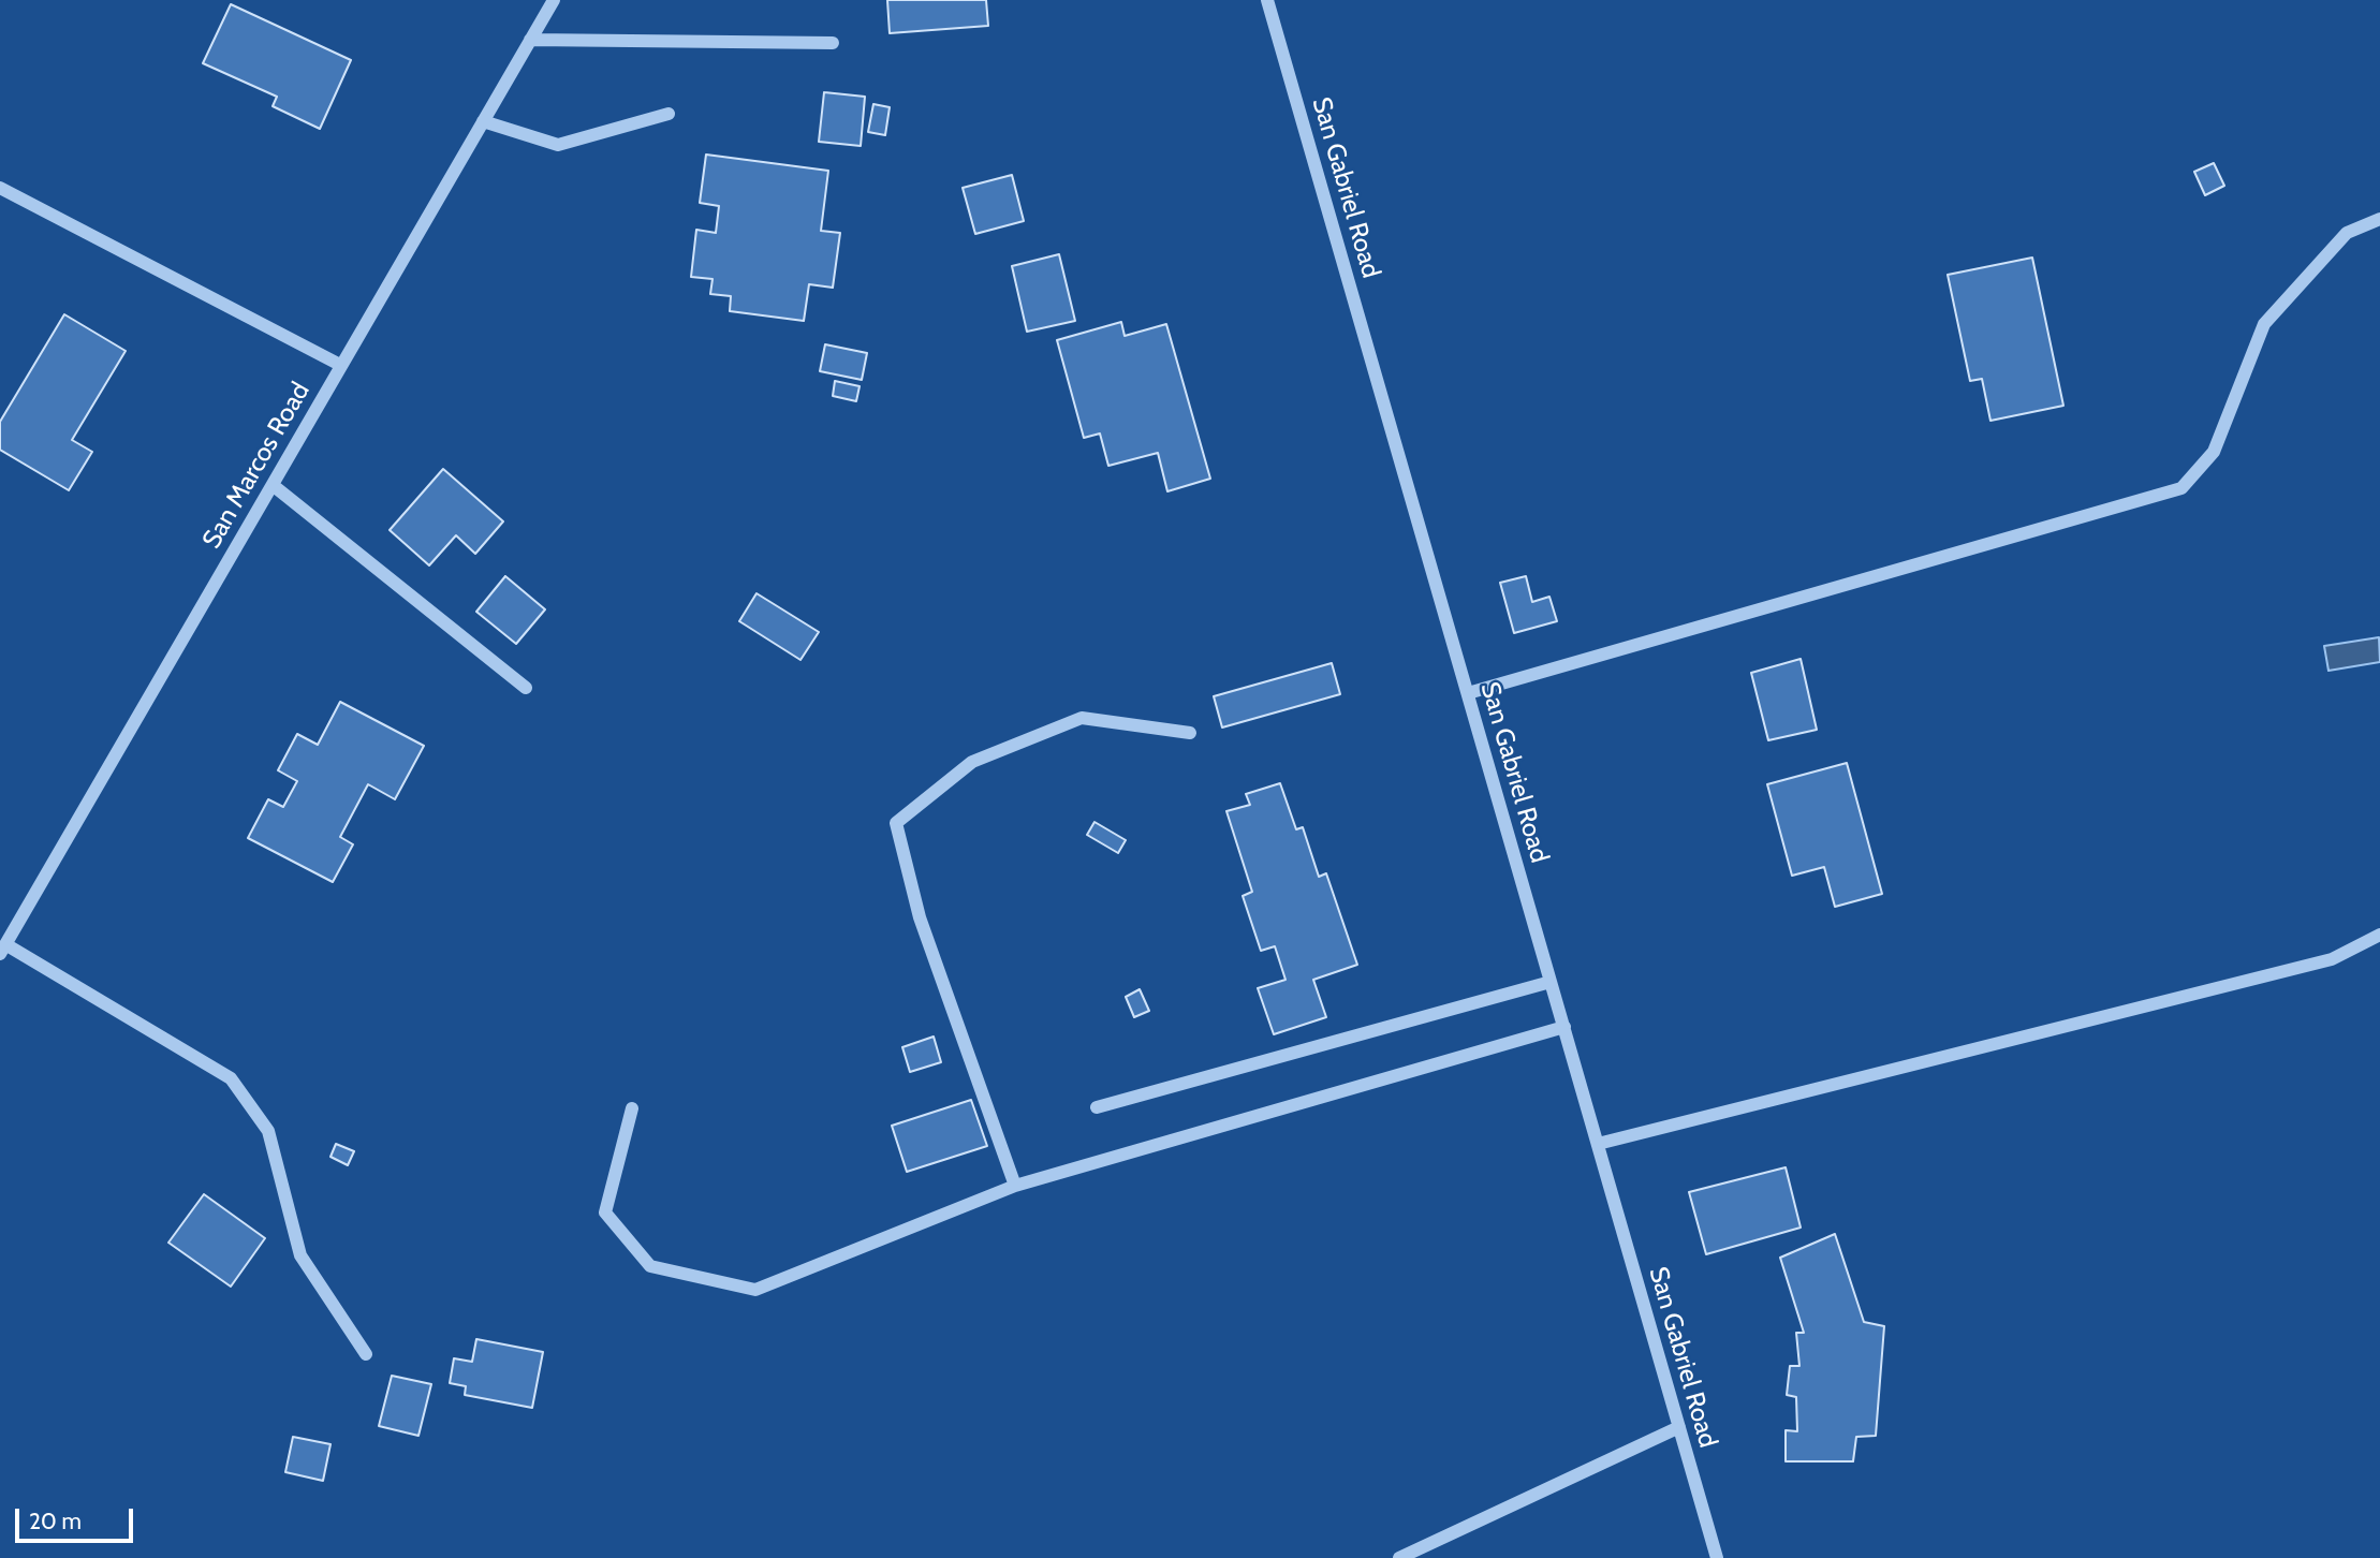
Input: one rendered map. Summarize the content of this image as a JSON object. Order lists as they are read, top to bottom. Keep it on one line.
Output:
{"streets":{"street":["San Gabriel Road","San Marcos Road"]},"scale_bar":"20 m"}
